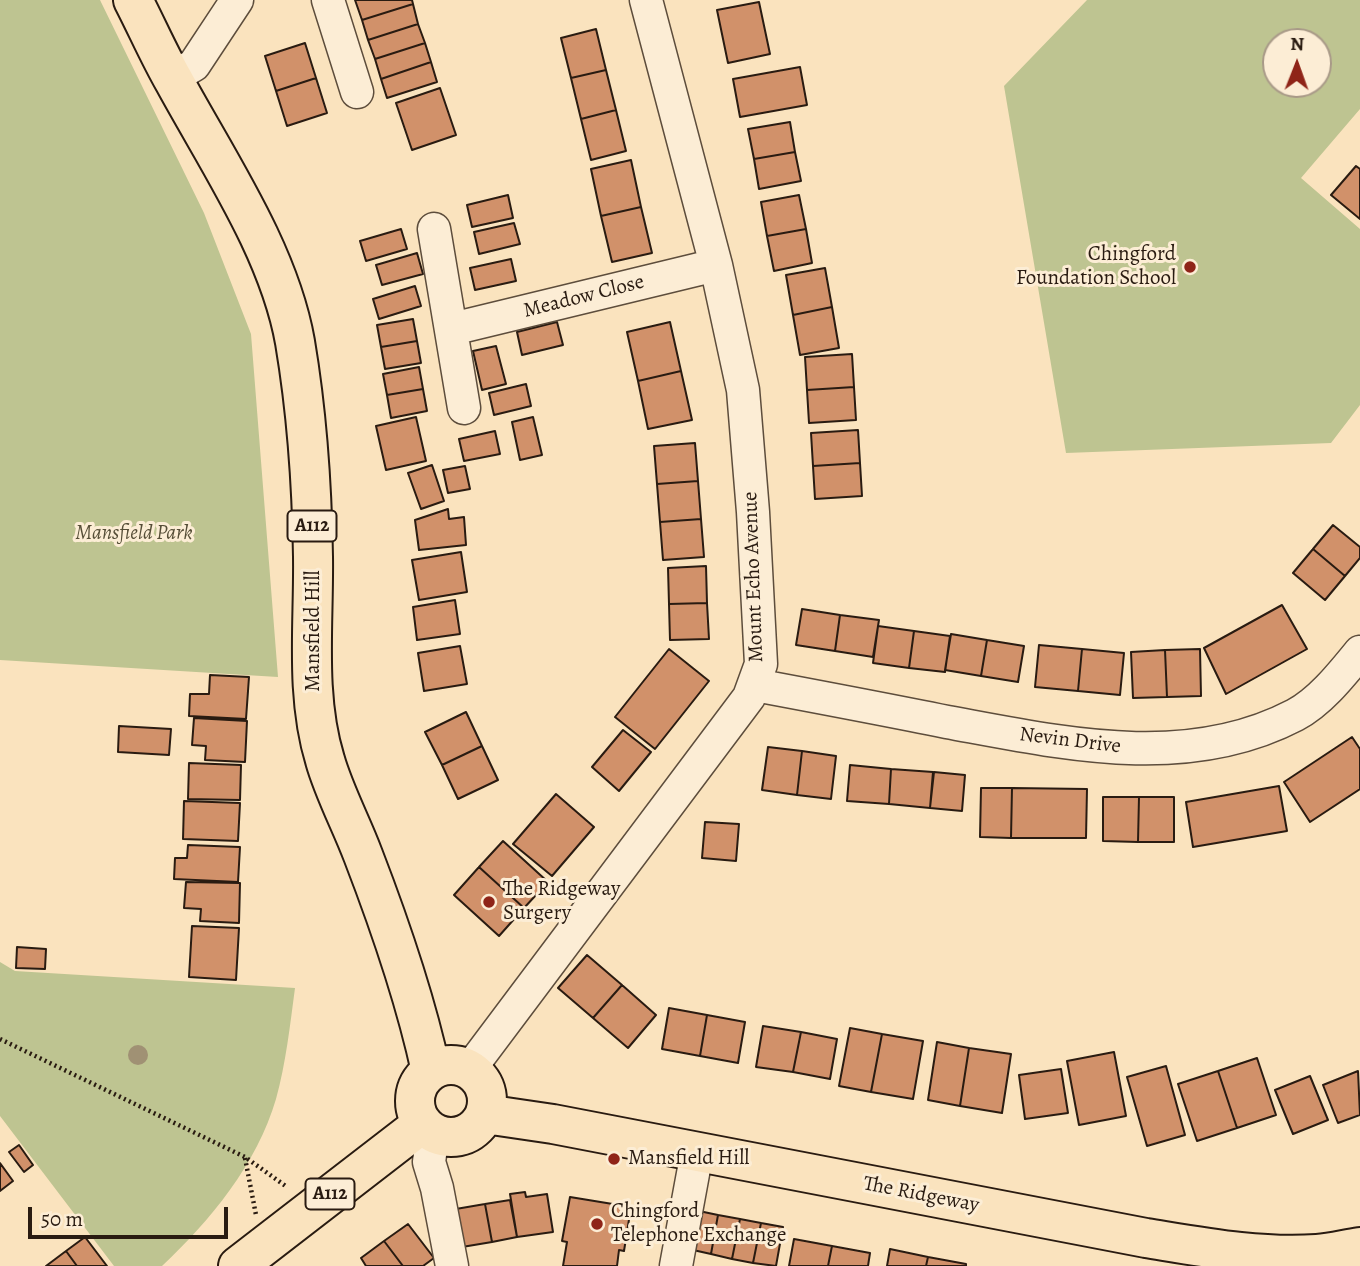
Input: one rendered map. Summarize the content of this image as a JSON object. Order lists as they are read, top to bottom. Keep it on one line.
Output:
{"streets":{"main road":["A112","Mansfield Hill","The Ridgeway"],"street":["Meadow Close","Mount Echo Avenue","Nevin Drive"]},"crossings":[["Meadow Close","Mount Echo Avenue"],["A112","Mount Echo Avenue"],["A112","Mansfield Hill"],["A112","The Ridgeway"],["Mount Echo Avenue","Mansfield Hill"],["Mount Echo Avenue","Nevin Drive"],["Mount Echo Avenue","The Ridgeway"],["Mansfield Hill","The Ridgeway"]],"parks":["Mansfield Park"],"places":["Chingford Foundation School","The Ridgeway Surgery","Mansfield Hill","Chingford Telephone Exchange"],"scale_bar":"50 m","north":"top"}
